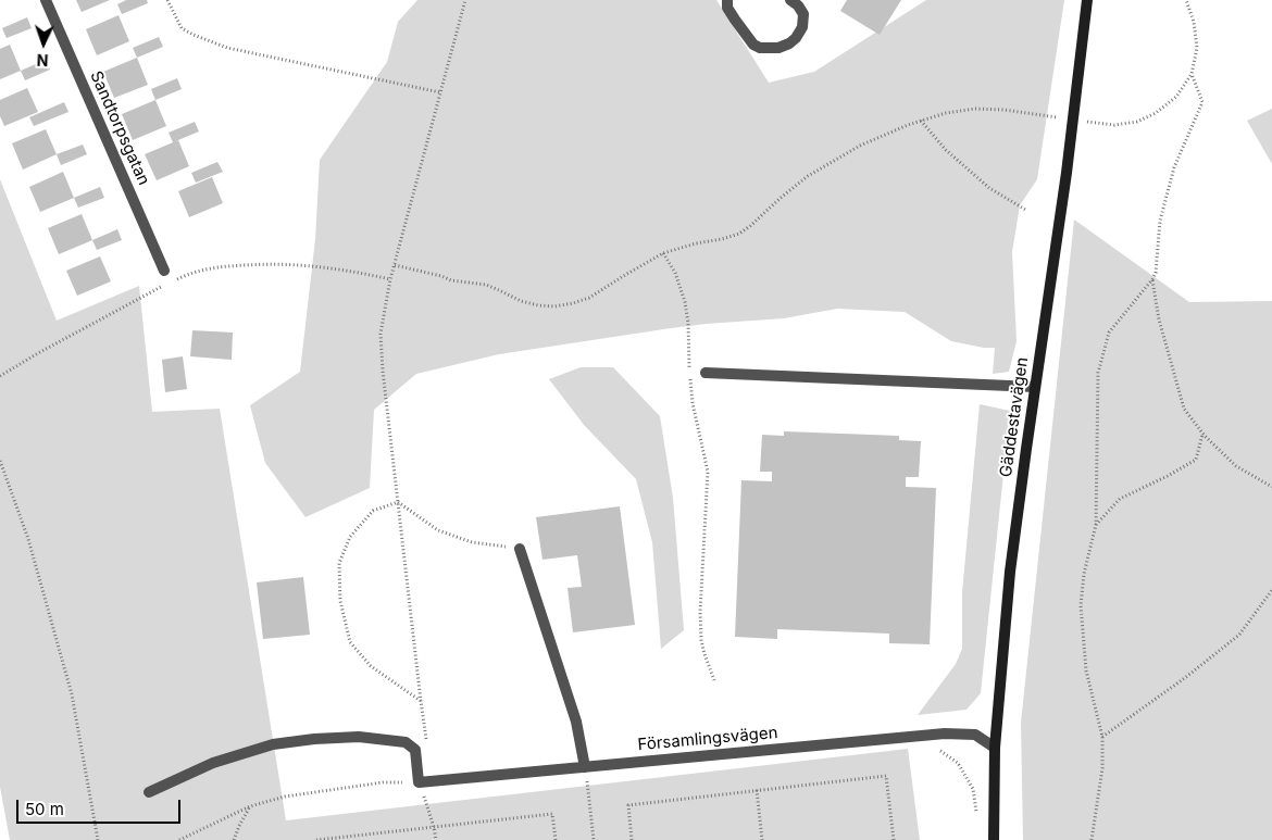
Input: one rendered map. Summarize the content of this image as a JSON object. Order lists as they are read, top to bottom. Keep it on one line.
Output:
{"streets":{"street":["Sandtorpsgatan","Gäddestavägen","Församlingsvägen"]},"crossings":[["Gäddestavägen","Församlingsvägen"]],"scale_bar":"50 m","north":"bottom"}
